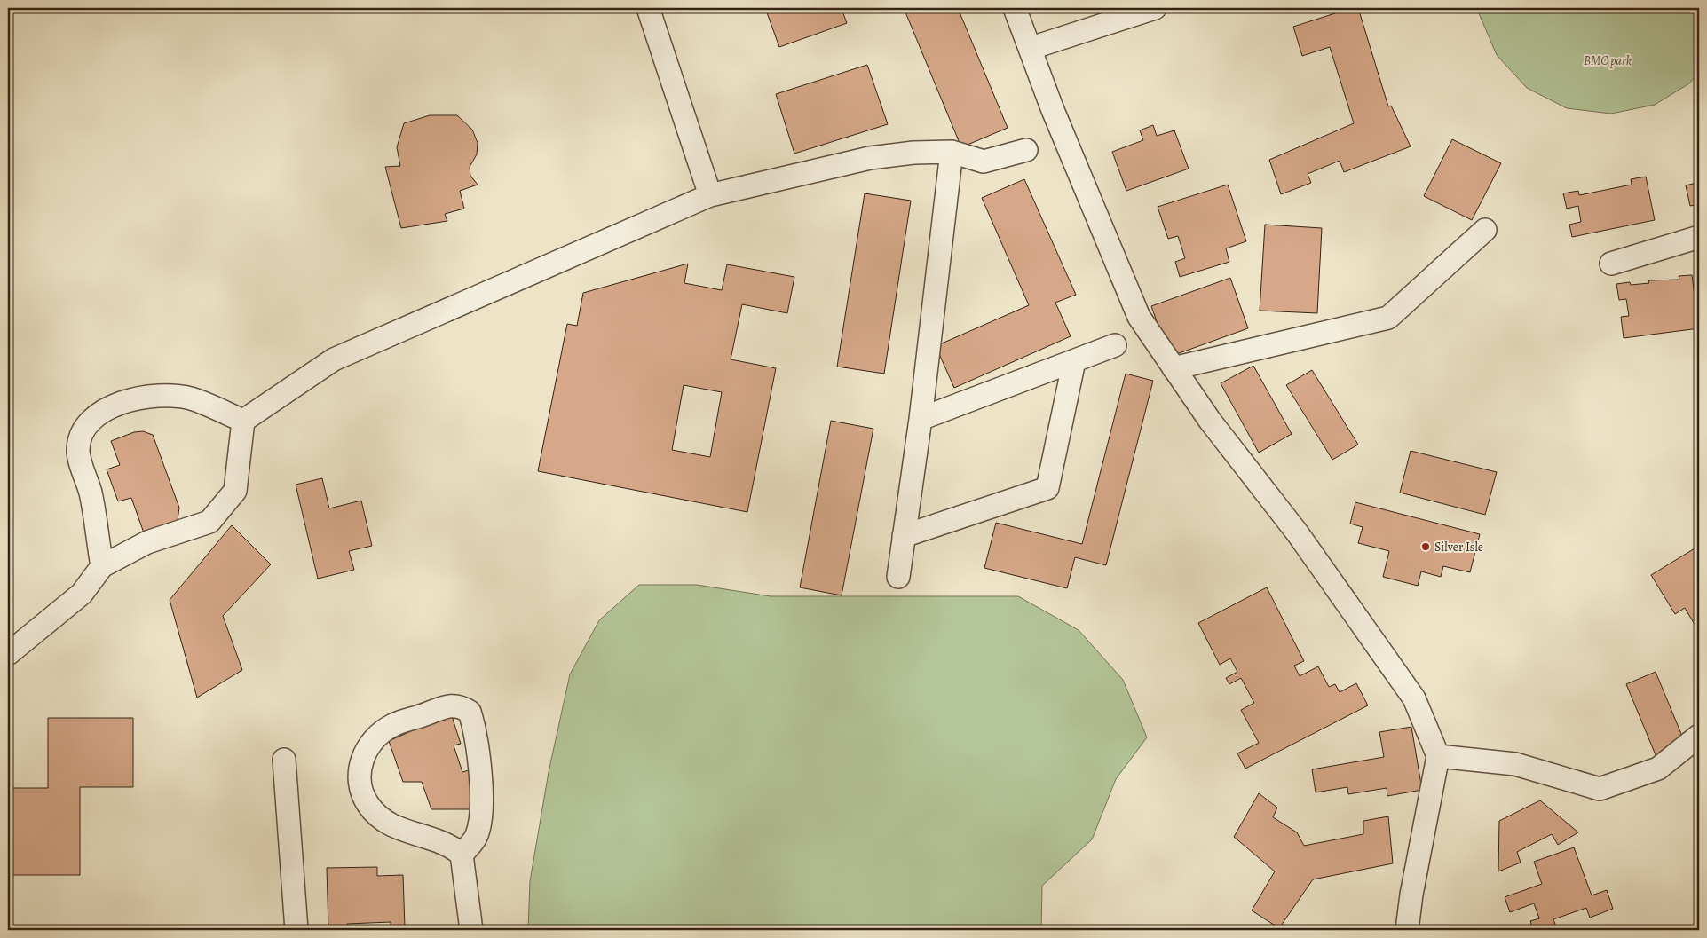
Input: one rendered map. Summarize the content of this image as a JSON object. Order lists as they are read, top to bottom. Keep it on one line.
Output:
{"parks":["BMC park"],"places":["Silver Isle"]}
